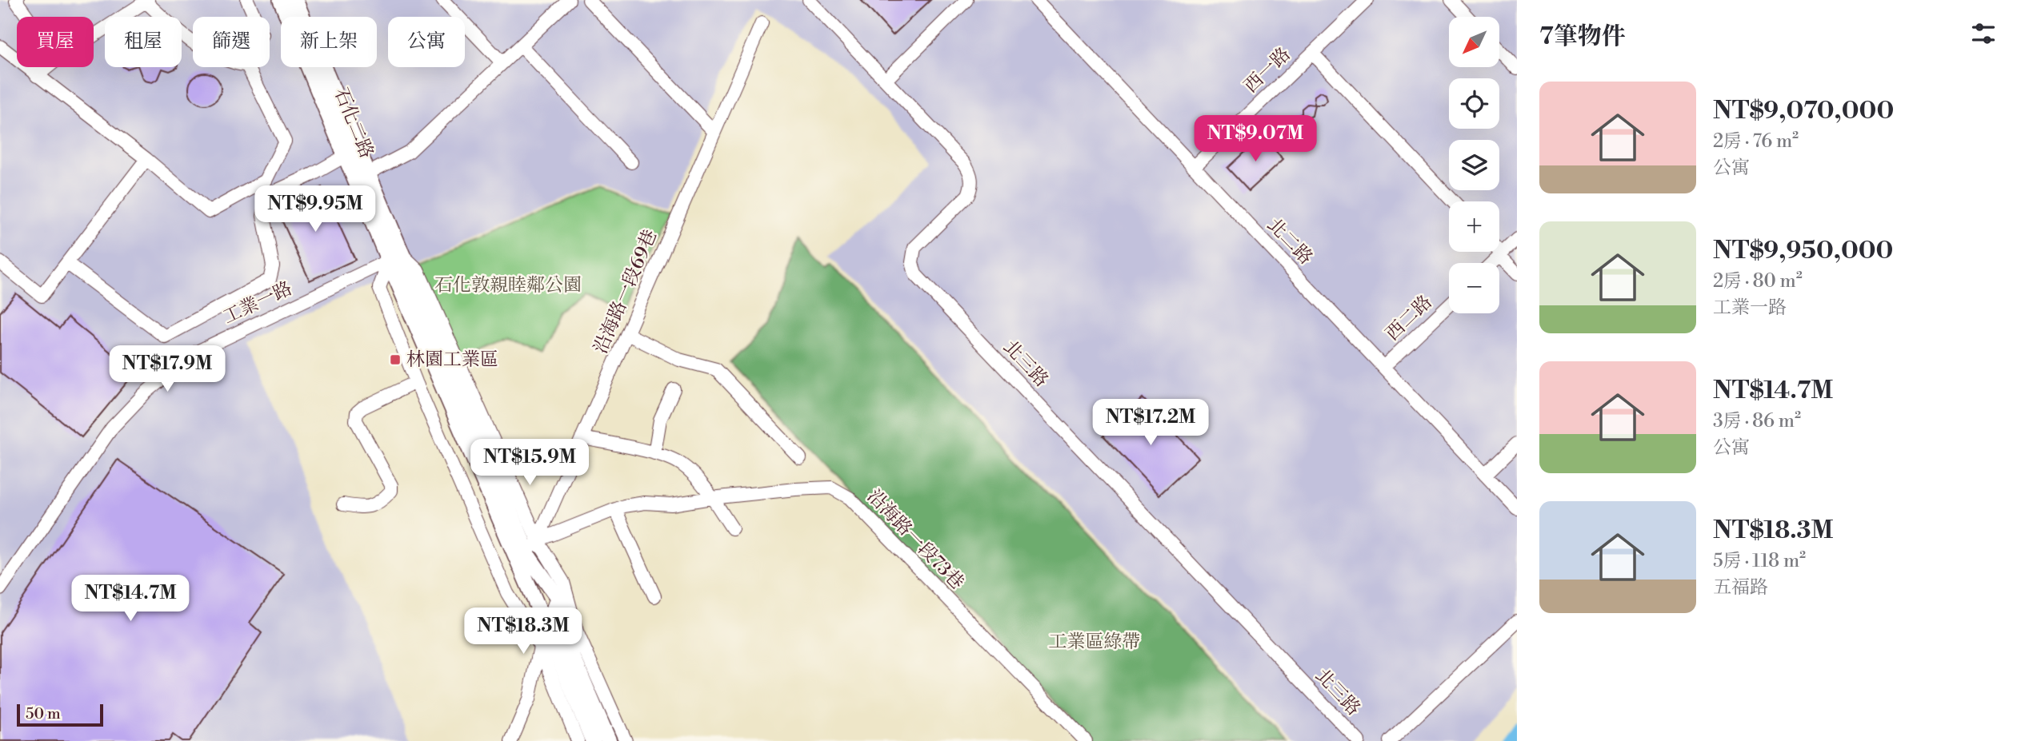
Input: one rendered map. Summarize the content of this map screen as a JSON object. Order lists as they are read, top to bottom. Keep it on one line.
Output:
{"streets":{"main road":["石化二路"],"street":["西一路","北二路","沿海路一段69巷","工業一路","西二路","北三路","沿海路一段73巷"]},"crossings":[["西一路","北二路"],["石化二路","工業一路"],["北二路","西二路"],["沿海路一段69巷","沿海路一段73巷"]],"parks":["石化敦親睦鄰公園","工業區綠帶"],"places":{"transit":["林園工業區"]},"scale_bar":"50 m","north":"bottom left","page":{"heading":"7筆物件","map_buttons":["+","−"],"chip":["買屋","租屋","篩選","新上架","公寓"],"list":[{"name":"NT$9,070,000","note":"2房 · 76 m² · 公寓"},{"name":"NT$9,950,000","note":"2房 · 80 m² · 工業一路"},{"name":"NT$14.7M","note":"3房 · 86 m² · 公寓"},{"name":"NT$18.3M","note":"5房 · 118 m² · 五福路"}],"price":["NT$9.07M","NT$9.95M","NT$17.9M","NT$17.2M","NT$15.9M","NT$14.7M","NT$18.3M"],"scale":"50 m"}}
